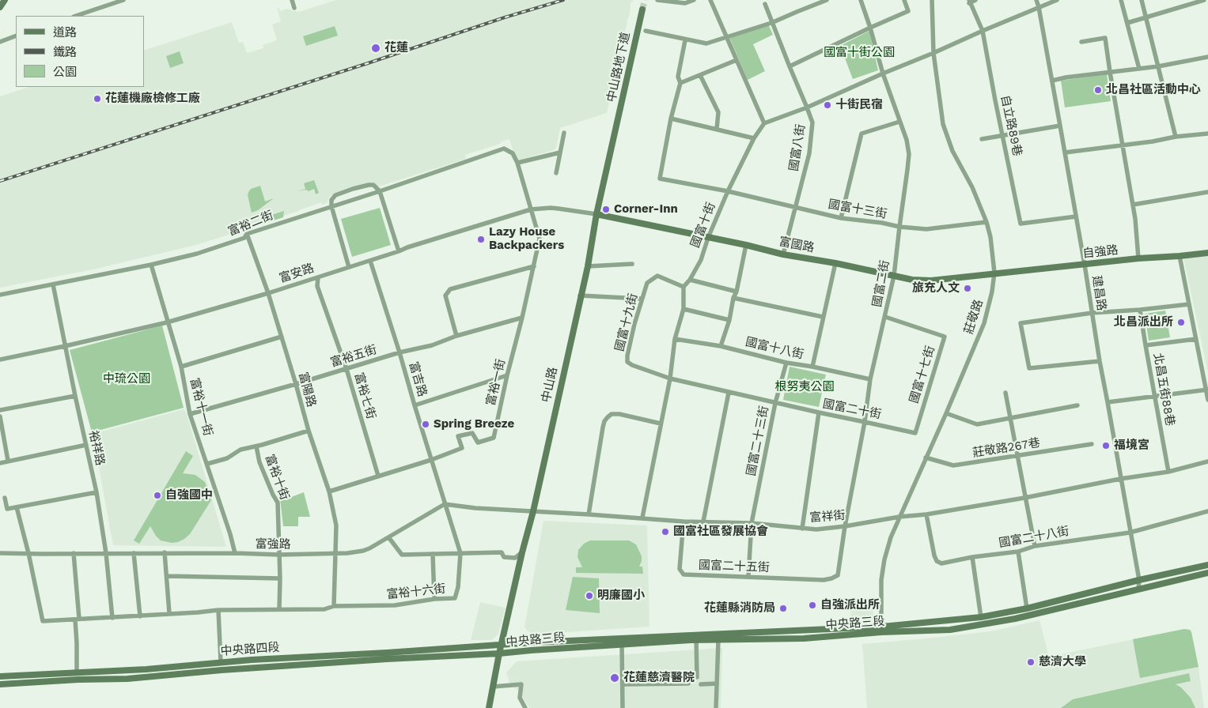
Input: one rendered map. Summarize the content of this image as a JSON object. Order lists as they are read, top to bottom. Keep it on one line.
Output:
{"streets":{"street":["中山路地下道","自立路89巷","國富八街","國富十三街","富裕二街","國富十街","富國路","自強路","富安路","國富二街","建昌路","莊敬路","國富十九街","國富十八街","富裕五街","國富十七街","富吉路","富裕一街","中山路","富陽路","北昌五街88巷","富裕七街","富裕十一街","國富二十街","國富二十三街","裕祥路","莊敬路267巷","富裕十街","富祥街","國富二十八街","富強路","國富二十五街","富裕十六街","中央路三段","中央路四段"]},"crossings":[["中山路地下道","中山路"],["自立路89巷","建昌路"],["國富八街","國富十三街"],["國富八街","富國路"],["國富十三街","國富十街"],["國富十三街","國富二街"],["國富十三街","莊敬路"],["富裕二街","富裕一街"],["富裕二街","富陽路"],["富裕二街","富裕十一街"],["富裕二街","裕祥路"],["國富十街","富國路"],["國富十街","國富十九街"],["富國路","自強路"],["富國路","富安路"],["富國路","國富二街"],["富國路","莊敬路"],["富國路","中山路"],["自強路","建昌路"],["自強路","莊敬路"],["富安路","富吉路"],["富安路","富裕一街"],["富安路","中山路"],["富安路","富陽路"],["富安路","富裕七街"],["富安路","富裕十一街"],["富安路","裕祥路"],["國富二街","國富十八街"],["國富二街","國富十七街"],["國富二街","國富二十街"],["國富二街","富祥街"],["國富二街","國富二十五街"],["建昌路","富祥街"],["建昌路","國富二十八街"],["建昌路","中央路三段"],["莊敬路","莊敬路267巷"],["莊敬路","富祥街"],["莊敬路","中央路三段"],["國富十九街","國富二十街"],["國富十八街","國富二十三街"],["富裕五街","富吉路"],["富裕五街","富裕一街"],["富裕五街","富陽路"],["富裕五街","富裕七街"],["富裕五街","富裕十一街"],["國富十七街","國富二十街"],["富吉路","富裕一街"],["富吉路","富強路"],["富吉路","富裕十六街"],["富裕一街","富陽路"],["富裕一街","富裕七街"],["中山路","富祥街"],["中山路","中央路三段"],["中山路","中央路四段"],["富陽路","富強路"],["北昌五街88巷","富祥街"],["富裕十一街","富強路"],["國富二十街","國富二十三街"],["國富二十三街","富祥街"],["國富二十三街","國富二十五街"],["裕祥路","富強路"],["富裕十街","富強路"],["富裕十街","富裕十六街"],["富祥街","國富二十八街"],["富祥街","國富二十五街"],["富強路","富裕十六街"],["中央路三段","中央路四段"]],"parks":["國富十街公園","中琉公園","根努夷公園"],"places":["花蓮","北昌社區活動中心","花蓮機廠檢修工廠","十街民宿","Corner-Inn","Lazy House Backpackers","旅充人文","北昌派出所","Spring Breeze","福境宮","自強國中","國富社區發展協會","明廉國小","自強派出所","花蓮縣消防局","慈濟大學","花蓮慈濟醫院"],"legend":["道路","鐵路","公園"]}
